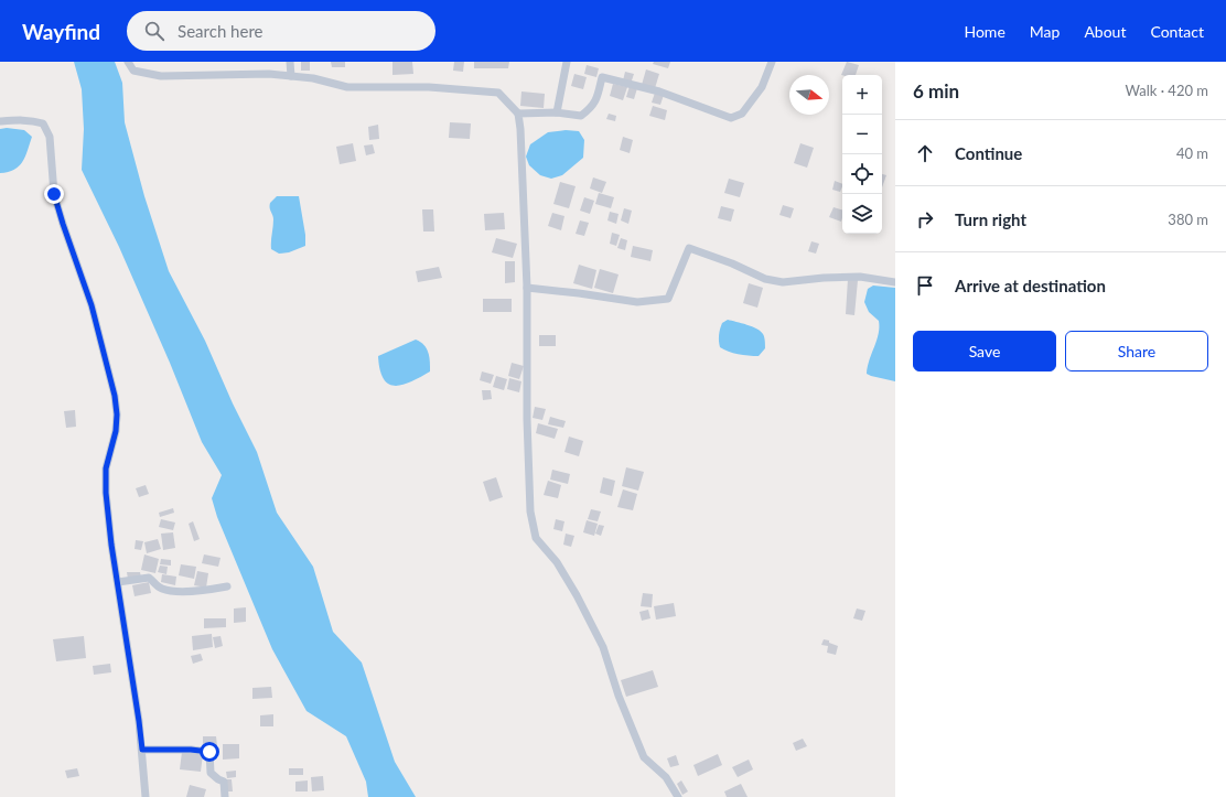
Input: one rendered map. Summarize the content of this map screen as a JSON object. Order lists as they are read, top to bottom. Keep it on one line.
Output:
{"north":"right","page":{"header":"Wayfind","search":"Search here","nav":["Home","Map","About","Contact"],"heading":["6 min","Walk · 420 m"],"map_buttons":["+","−"],"list":[["Continue","40 m"],["Turn right","380 m"],"Arrive at destination"],"buttons":["Save","Share"]}}
